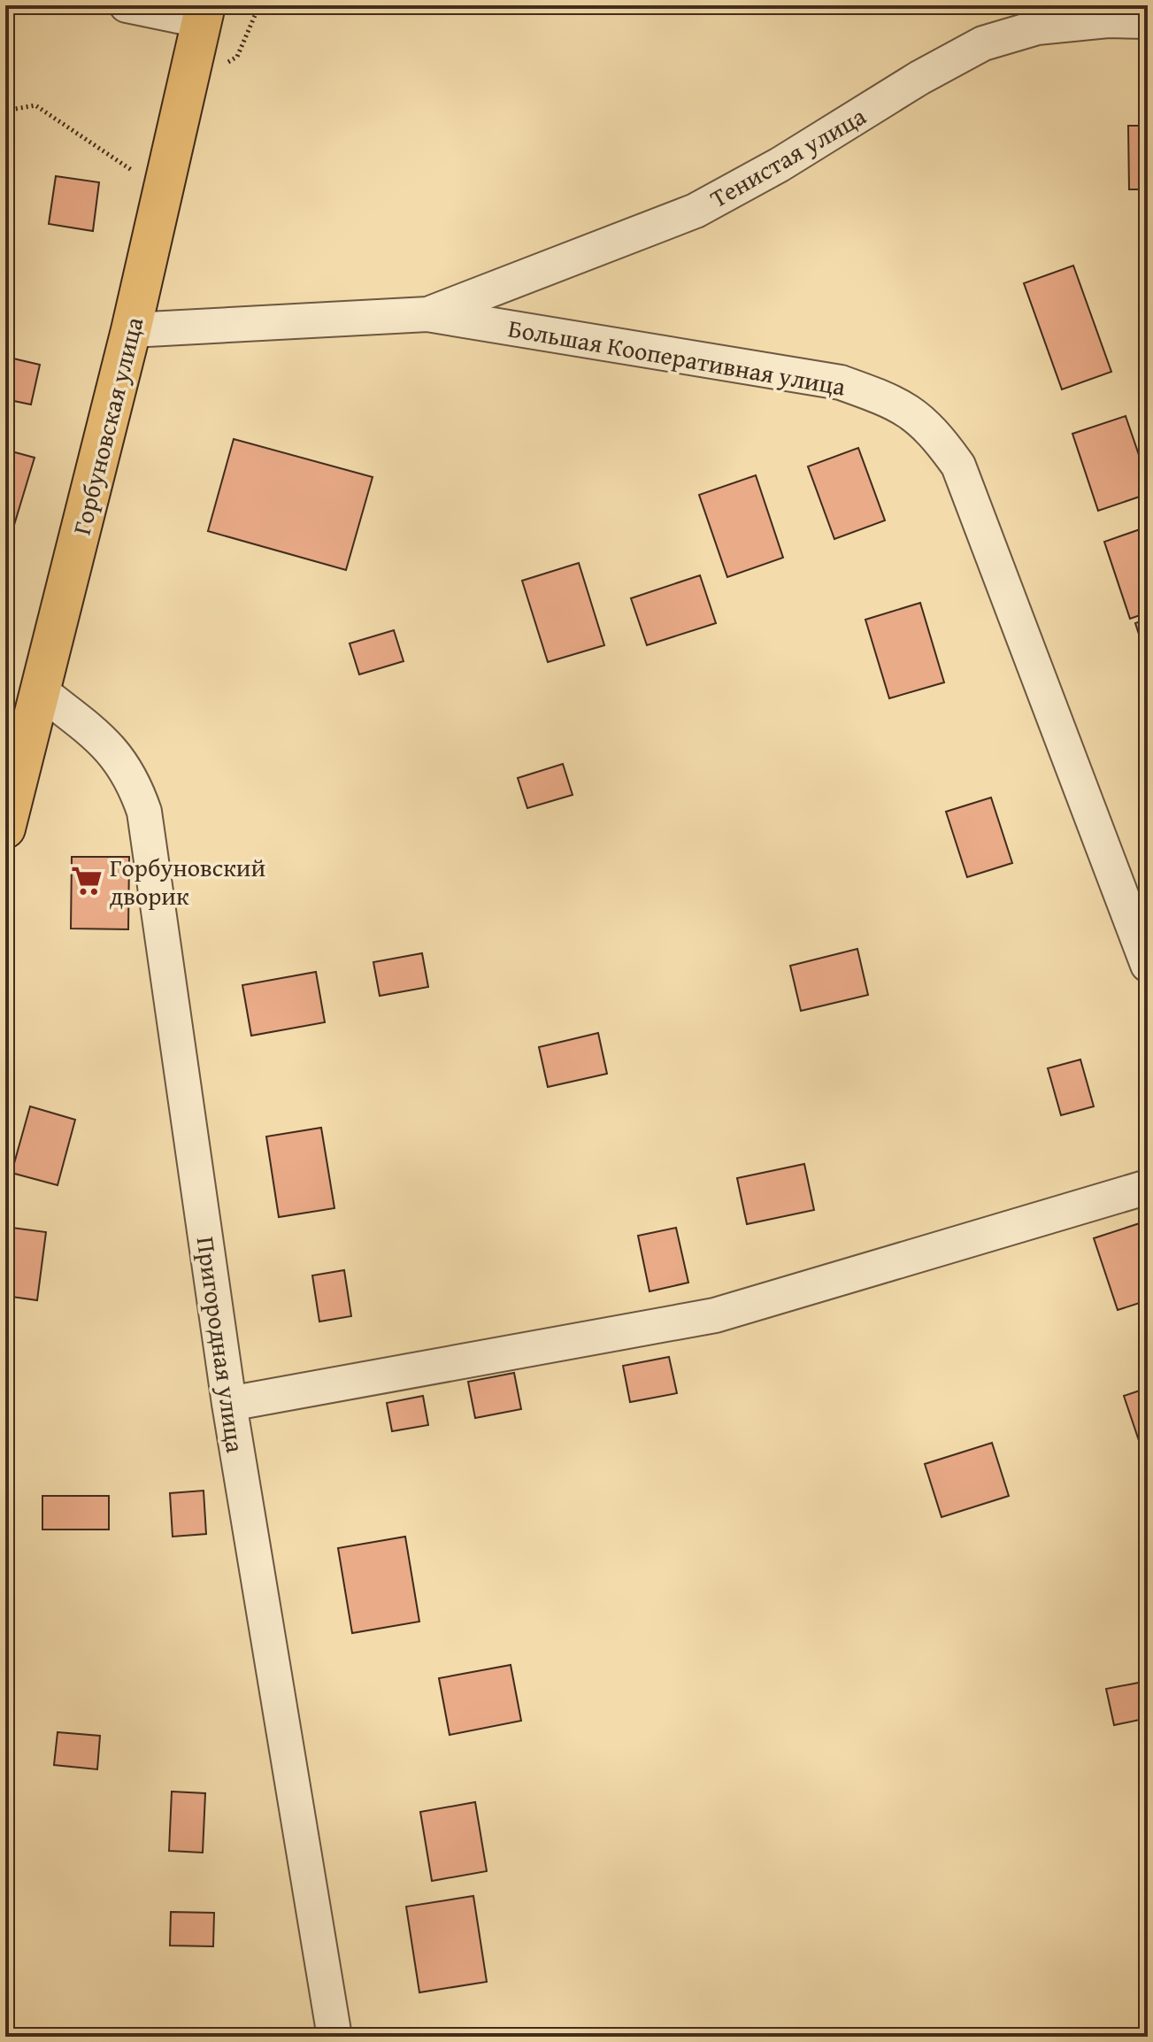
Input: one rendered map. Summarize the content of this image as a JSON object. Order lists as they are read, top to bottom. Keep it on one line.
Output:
{"streets":{"main road":["Горбуновская улица"],"street":["Тенистая улица","Большая Кооперативная улица","Пригородная улица"]},"crossings":[["Тенистая улица","Большая Кооперативная улица"],["Большая Кооперативная улица","Горбуновская улица"],["Горбуновская улица","Пригородная улица"]],"places":{"supermarket":["Горбуновский дворик"]}}
